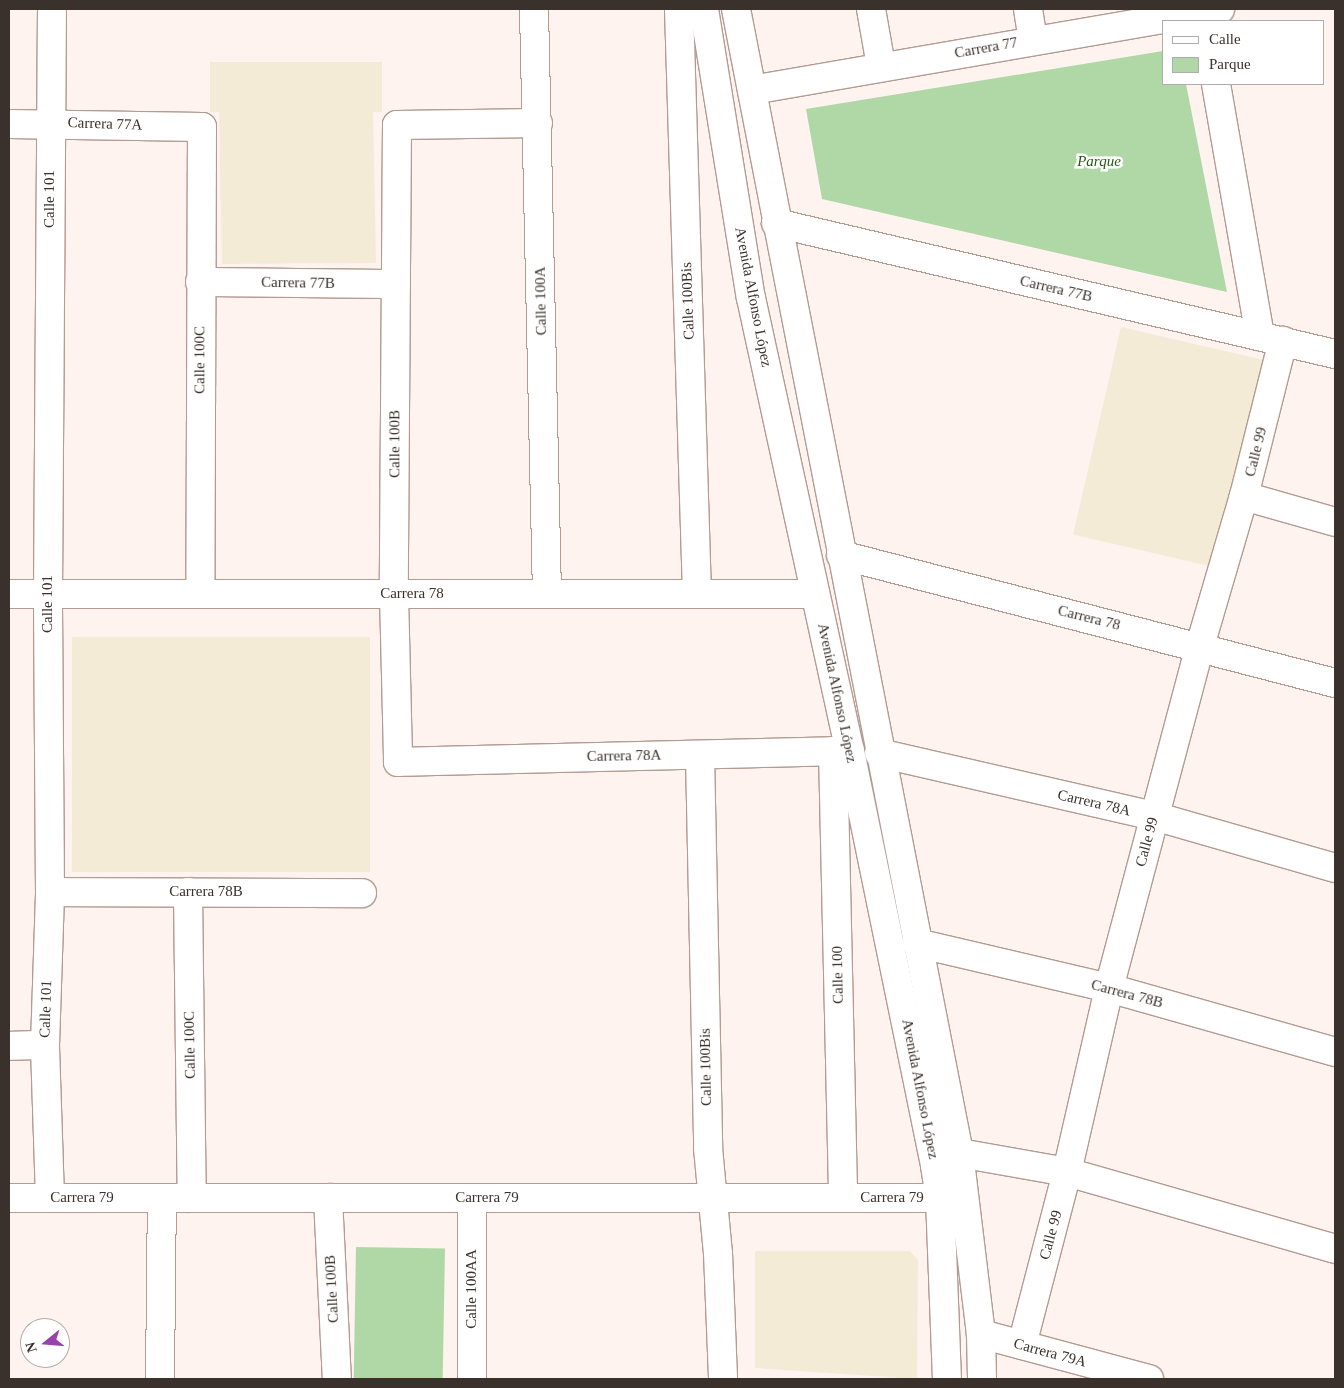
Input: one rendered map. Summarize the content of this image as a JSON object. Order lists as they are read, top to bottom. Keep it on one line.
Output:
{"streets":{"street":["Carrera 77","Carrera 77A","Calle 101","Carrera 77B","Avenida Alfonso López","Calle 100A","Calle 100Bis","Calle 100C","Calle 100B","Calle 99","Carrera 78","Carrera 78A","Carrera 78B","Calle 100","Carrera 79","Calle 100AA","Carrera 79A"]},"crossings":[["Carrera 77","Avenida Alfonso López"],["Carrera 77A","Calle 101"],["Carrera 77A","Calle 100C"],["Calle 101","Carrera 78"],["Calle 101","Carrera 78B"],["Calle 101","Carrera 79"],["Carrera 77B","Avenida Alfonso López"],["Carrera 77B","Calle 100C"],["Carrera 77B","Calle 100B"],["Carrera 77B","Calle 99"],["Avenida Alfonso López","Carrera 78"],["Avenida Alfonso López","Carrera 78A"],["Avenida Alfonso López","Carrera 78B"],["Avenida Alfonso López","Calle 100"],["Avenida Alfonso López","Carrera 79"],["Avenida Alfonso López","Carrera 79A"],["Calle 100A","Calle 100B"],["Calle 100A","Carrera 78"],["Calle 100Bis","Carrera 78"],["Calle 100Bis","Carrera 78A"],["Calle 100Bis","Carrera 79"],["Calle 100C","Carrera 78"],["Calle 100C","Carrera 78B"],["Calle 100C","Carrera 79"],["Calle 100B","Carrera 78"],["Calle 100B","Carrera 78A"],["Calle 100B","Carrera 79"],["Calle 99","Carrera 78"],["Calle 99","Carrera 78A"],["Calle 99","Carrera 78B"],["Calle 99","Carrera 79A"],["Carrera 78A","Calle 100"],["Calle 100","Carrera 79"],["Carrera 79","Calle 100AA"]],"parks":["Parque"],"legend":["Calle","Parque"],"north":"left"}
